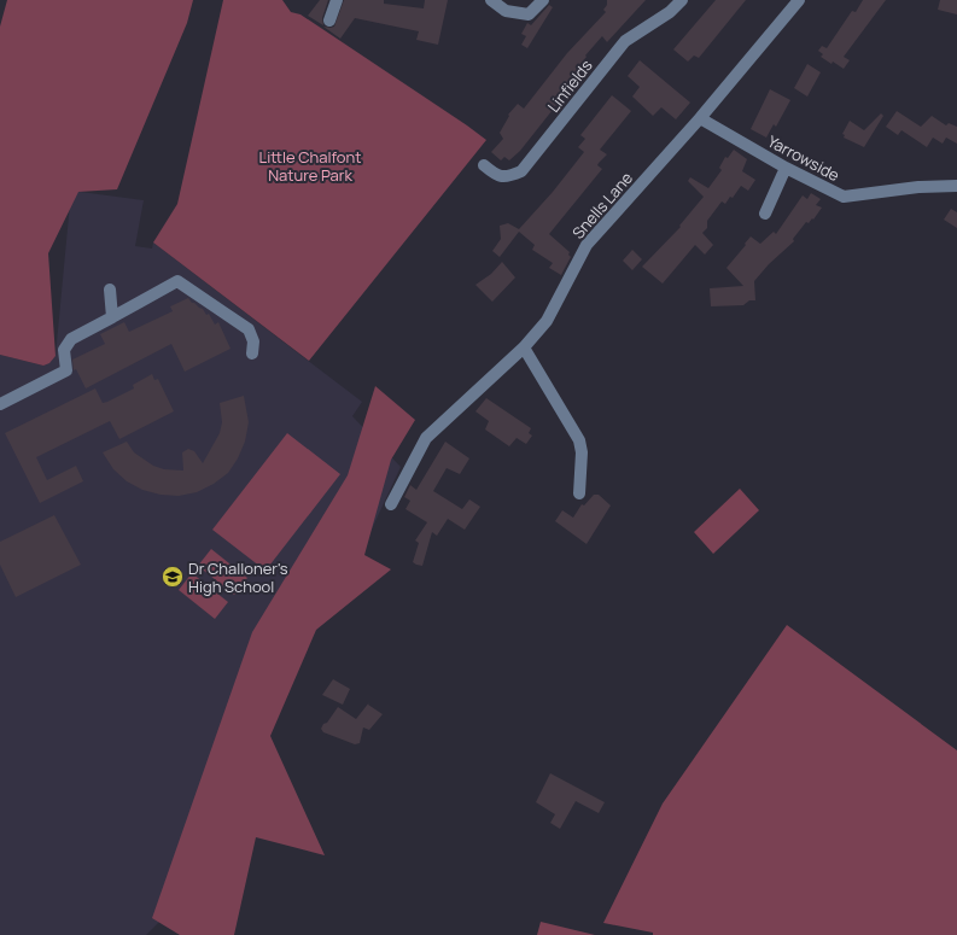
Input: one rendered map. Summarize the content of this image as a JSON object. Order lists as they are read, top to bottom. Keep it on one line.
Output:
{"streets":{"street":["Linfields","Yarrowside","Snells Lane"]},"crossings":[["Yarrowside","Snells Lane"]],"parks":["Little Chalfont Nature Park"],"places":{"school or university":["Dr Challoner's High School"]}}
